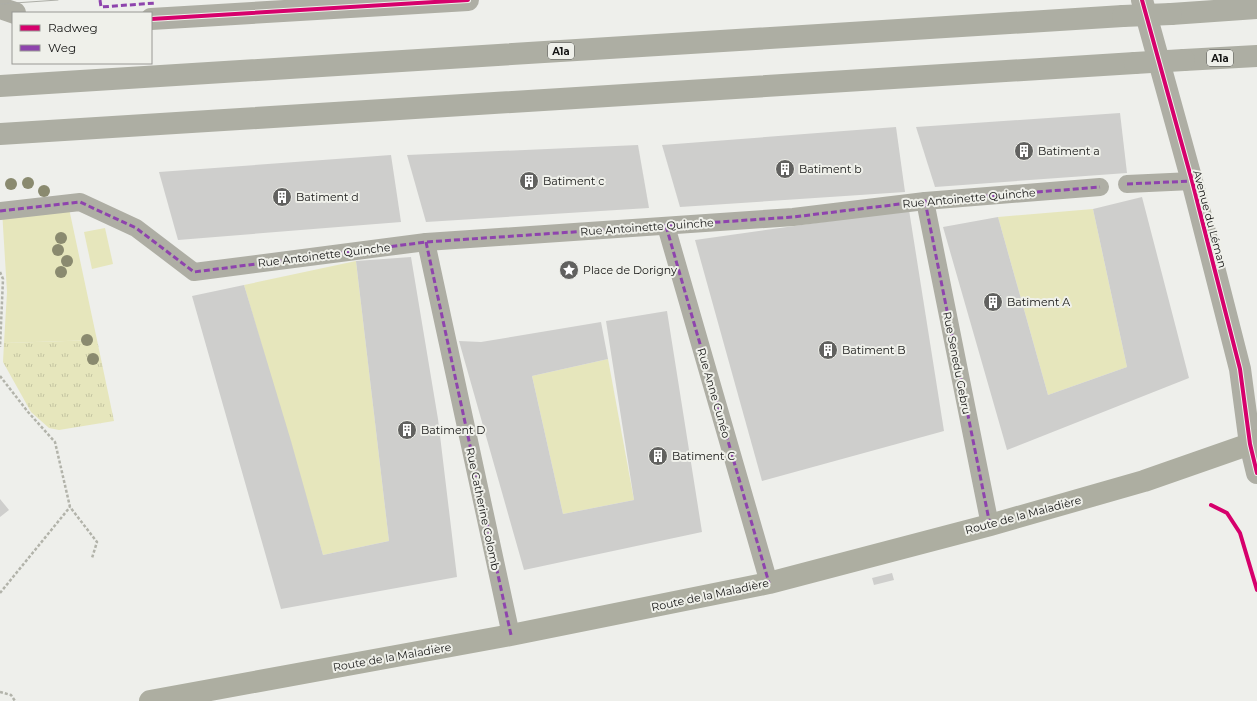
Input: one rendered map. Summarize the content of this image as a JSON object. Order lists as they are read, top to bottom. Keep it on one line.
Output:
{"streets":{"highway":["A1a"],"main road":["Route de la Maladière"],"street":["Rue Antoinette Quinche","Avenue du Léman","Rue Senedu Gebru","Rue Anne Cunéo","Rue Catherine Colomb"]},"crossings":[["Rue Antoinette Quinche","Rue Senedu Gebru"],["Rue Antoinette Quinche","Rue Anne Cunéo"],["Rue Antoinette Quinche","Rue Catherine Colomb"],["Avenue du Léman","Route de la Maladière"],["Rue Senedu Gebru","Route de la Maladière"],["Rue Anne Cunéo","Route de la Maladière"],["Rue Catherine Colomb","Route de la Maladière"]],"places":{"building":["Batiment a","Batiment b","Batiment c","Batiment d","Batiment A","Batiment B","Batiment D","Batiment C"],"place":["Place de Dorigny"]},"legend":["Radweg","Weg"]}
